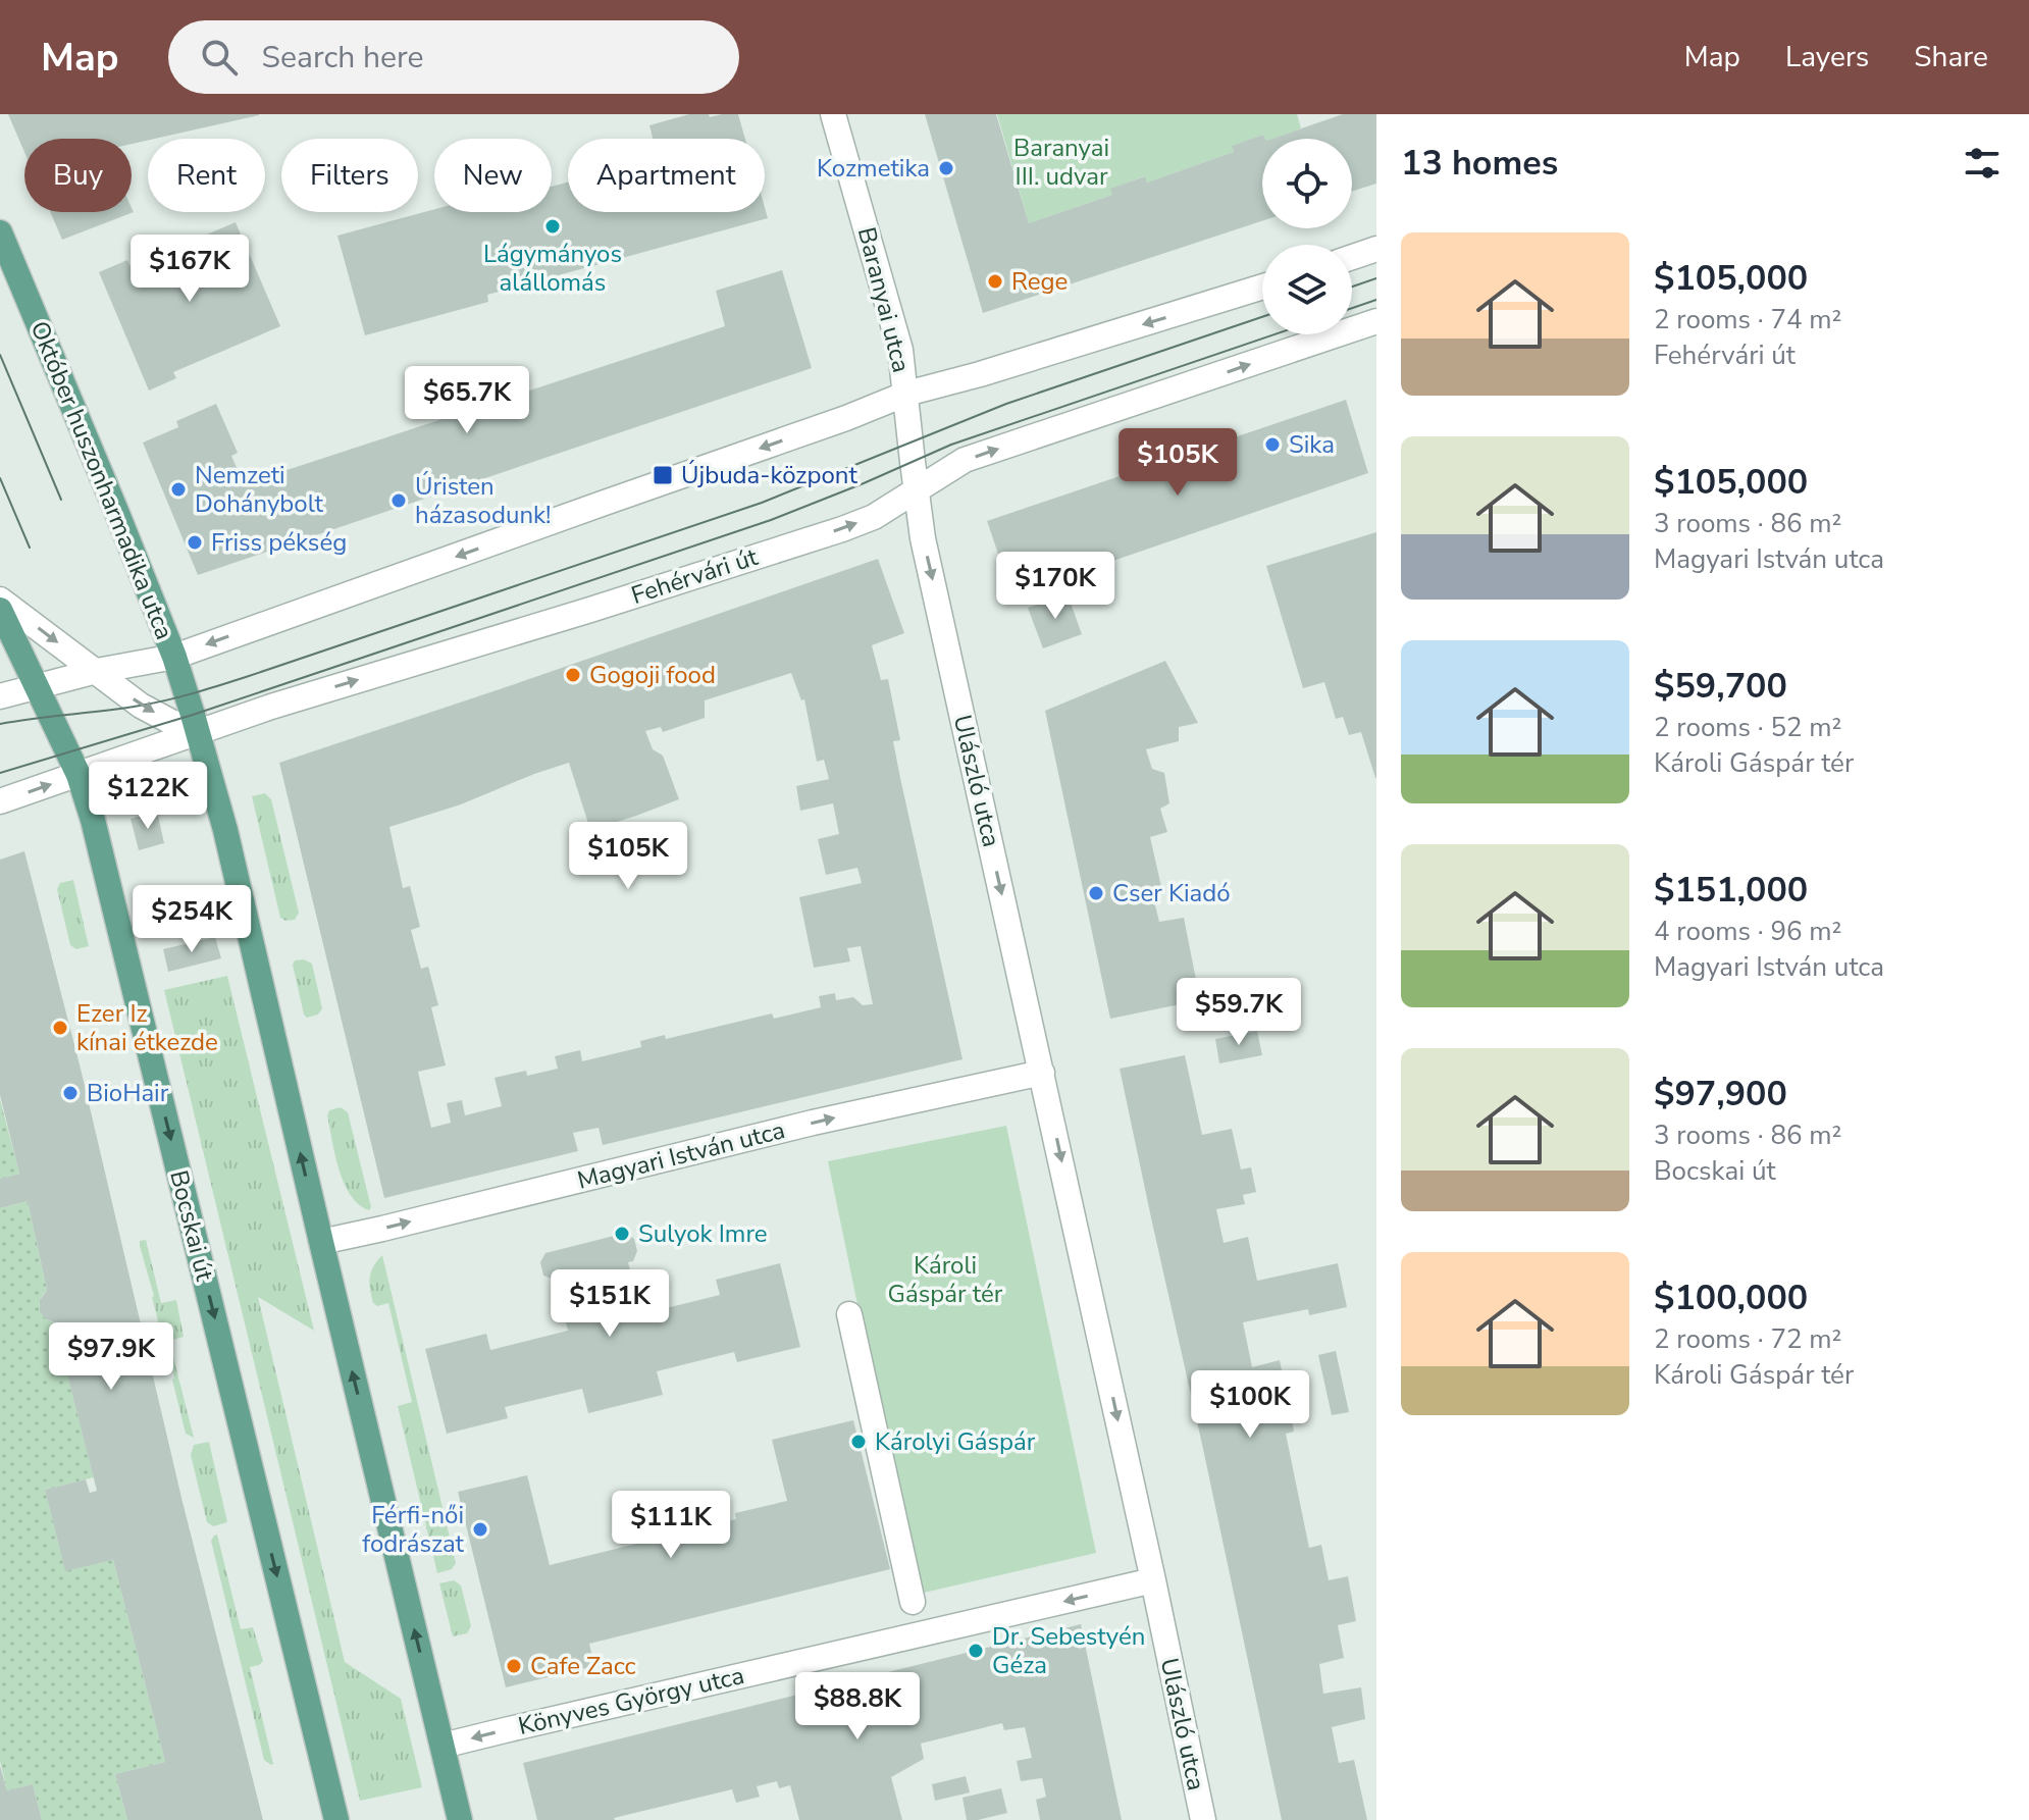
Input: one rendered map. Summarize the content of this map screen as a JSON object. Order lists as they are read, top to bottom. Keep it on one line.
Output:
{"streets":{"main road":["Október huszonharmadika utca","Bocskai út"],"street":["Baranyai utca","Fehérvári út","Ulászló utca","Magyari István utca","Könyves György utca"]},"crossings":[["Baranyai utca","Fehérvári út"],["Baranyai utca","Ulászló utca"],["Október huszonharmadika utca","Fehérvári út"],["Fehérvári út","Ulászló utca"],["Fehérvári út","Bocskai út"],["Ulászló utca","Magyari István utca"],["Ulászló utca","Könyves György utca"]],"one_way":["Ulászló utca","Magyari István utca","Könyves György utca"],"parks":["Baranyai III. udvar","Károli Gáspár tér"],"places":{"other":["Kozmetika","Lágymányos alállomás","Rege","Sika","Nemzeti Dohánybolt","Úristen házasodunk!","Friss pékség","Gogoji food","Cser Kiadó","Ezer Iz kínai étkezde","BioHair","Sulyok Imre","Károlyi Gáspár","Férfi-női fodrászat","Dr. Sebestyén Géza","Cafe Zacc"],"transit":["Újbuda-központ"]},"page":{"header":"Map","search":"Search here","nav":["Map","Layers","Share"],"heading":"13 homes","chip":["Buy","Rent","Filters","New","Apartment"],"list":[{"name":"$105,000","note":"2 rooms · 74 m² · Fehérvári út"},{"name":"$105,000","note":"3 rooms · 86 m² · Magyari István utca"},{"name":"$59,700","note":"2 rooms · 52 m² · Károli Gáspár tér"},{"name":"$151,000","note":"4 rooms · 96 m² · Magyari István utca"},{"name":"$97,900","note":"3 rooms · 86 m² · Bocskai út"},{"name":"$100,000","note":"2 rooms · 72 m² · Károli Gáspár tér"}],"price":["$167K","$65.7K","$105K","$170K","$122K","$105K","$254K","$59.7K","$151K","$97.9K","$100K","$111K","$88.8K"]}}
